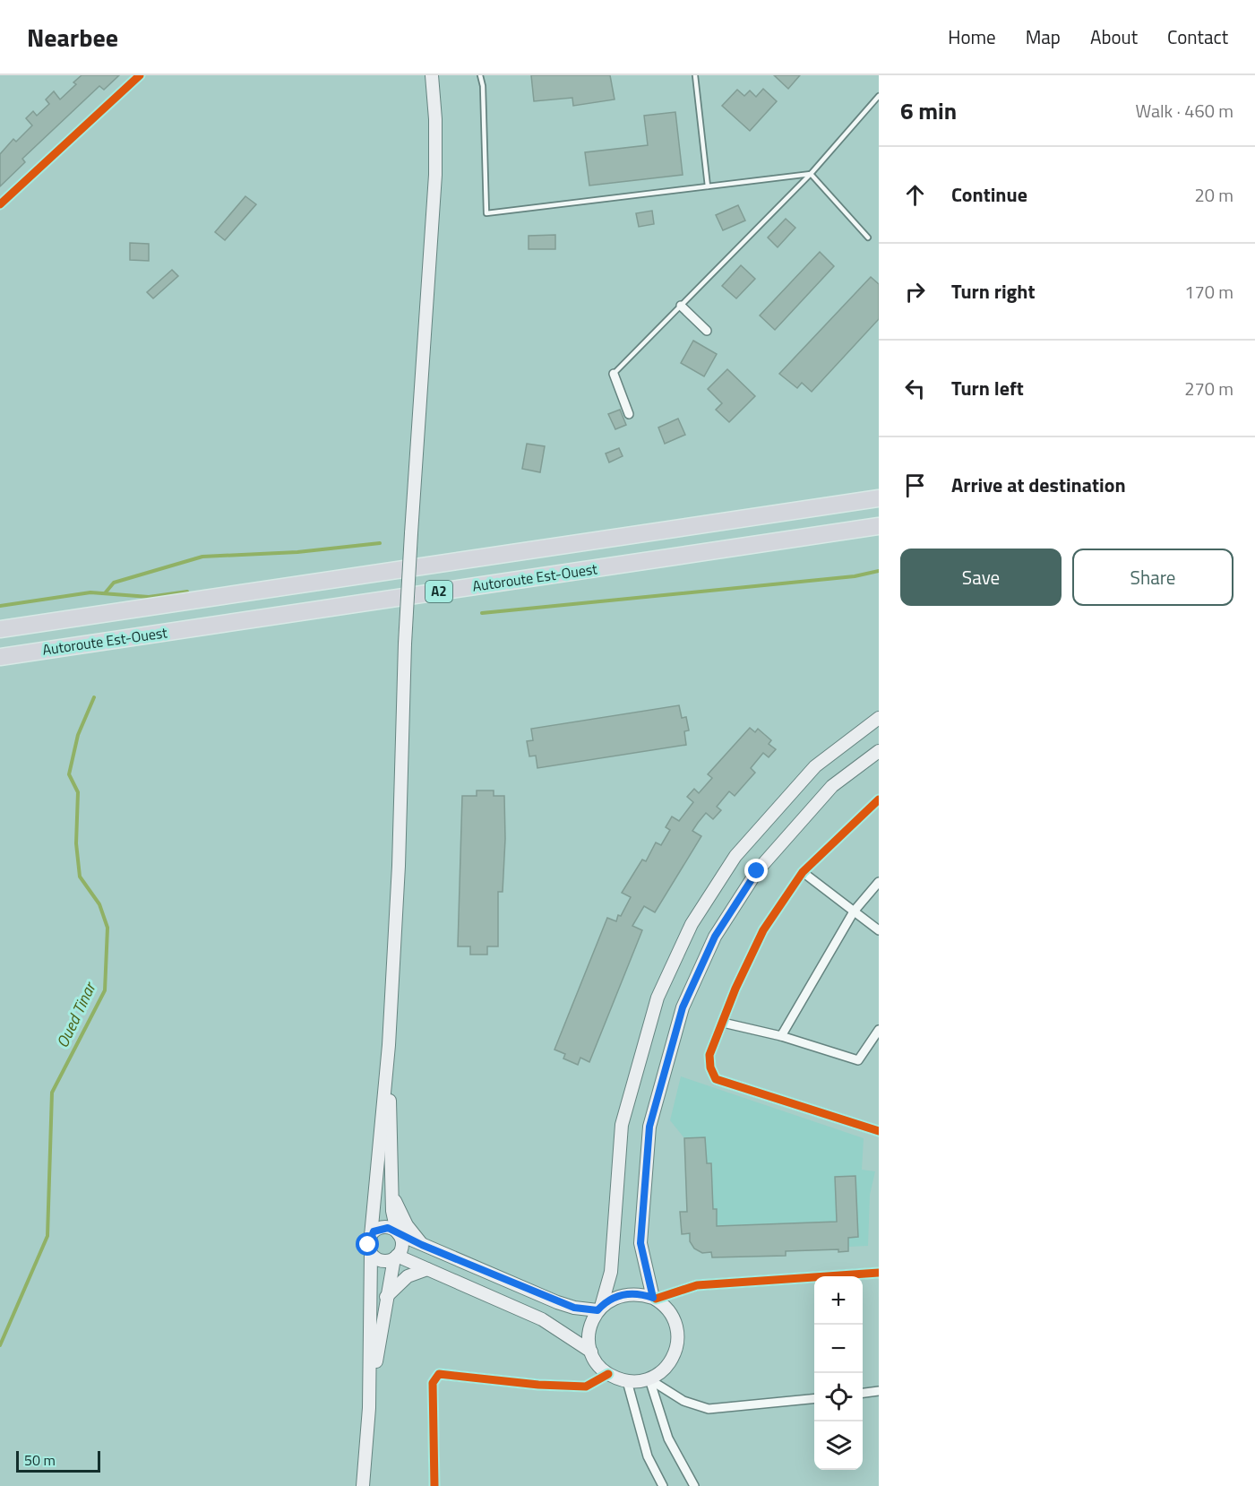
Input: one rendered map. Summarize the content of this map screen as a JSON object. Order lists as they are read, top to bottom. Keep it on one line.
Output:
{"streets":{"highway":["Autoroute Est-Ouest","A2"]},"water":["Oued Tinar"],"scale_bar":"50 m","page":{"header":"Nearbee","nav":["Home","Map","About","Contact"],"heading":["6 min","Walk · 460 m"],"list":[["Continue","20 m"],["Turn right","170 m"],["Turn left","270 m"],"Arrive at destination"],"buttons":["Save","Share"],"map_buttons":["+","−"],"scale":"50 m"}}
